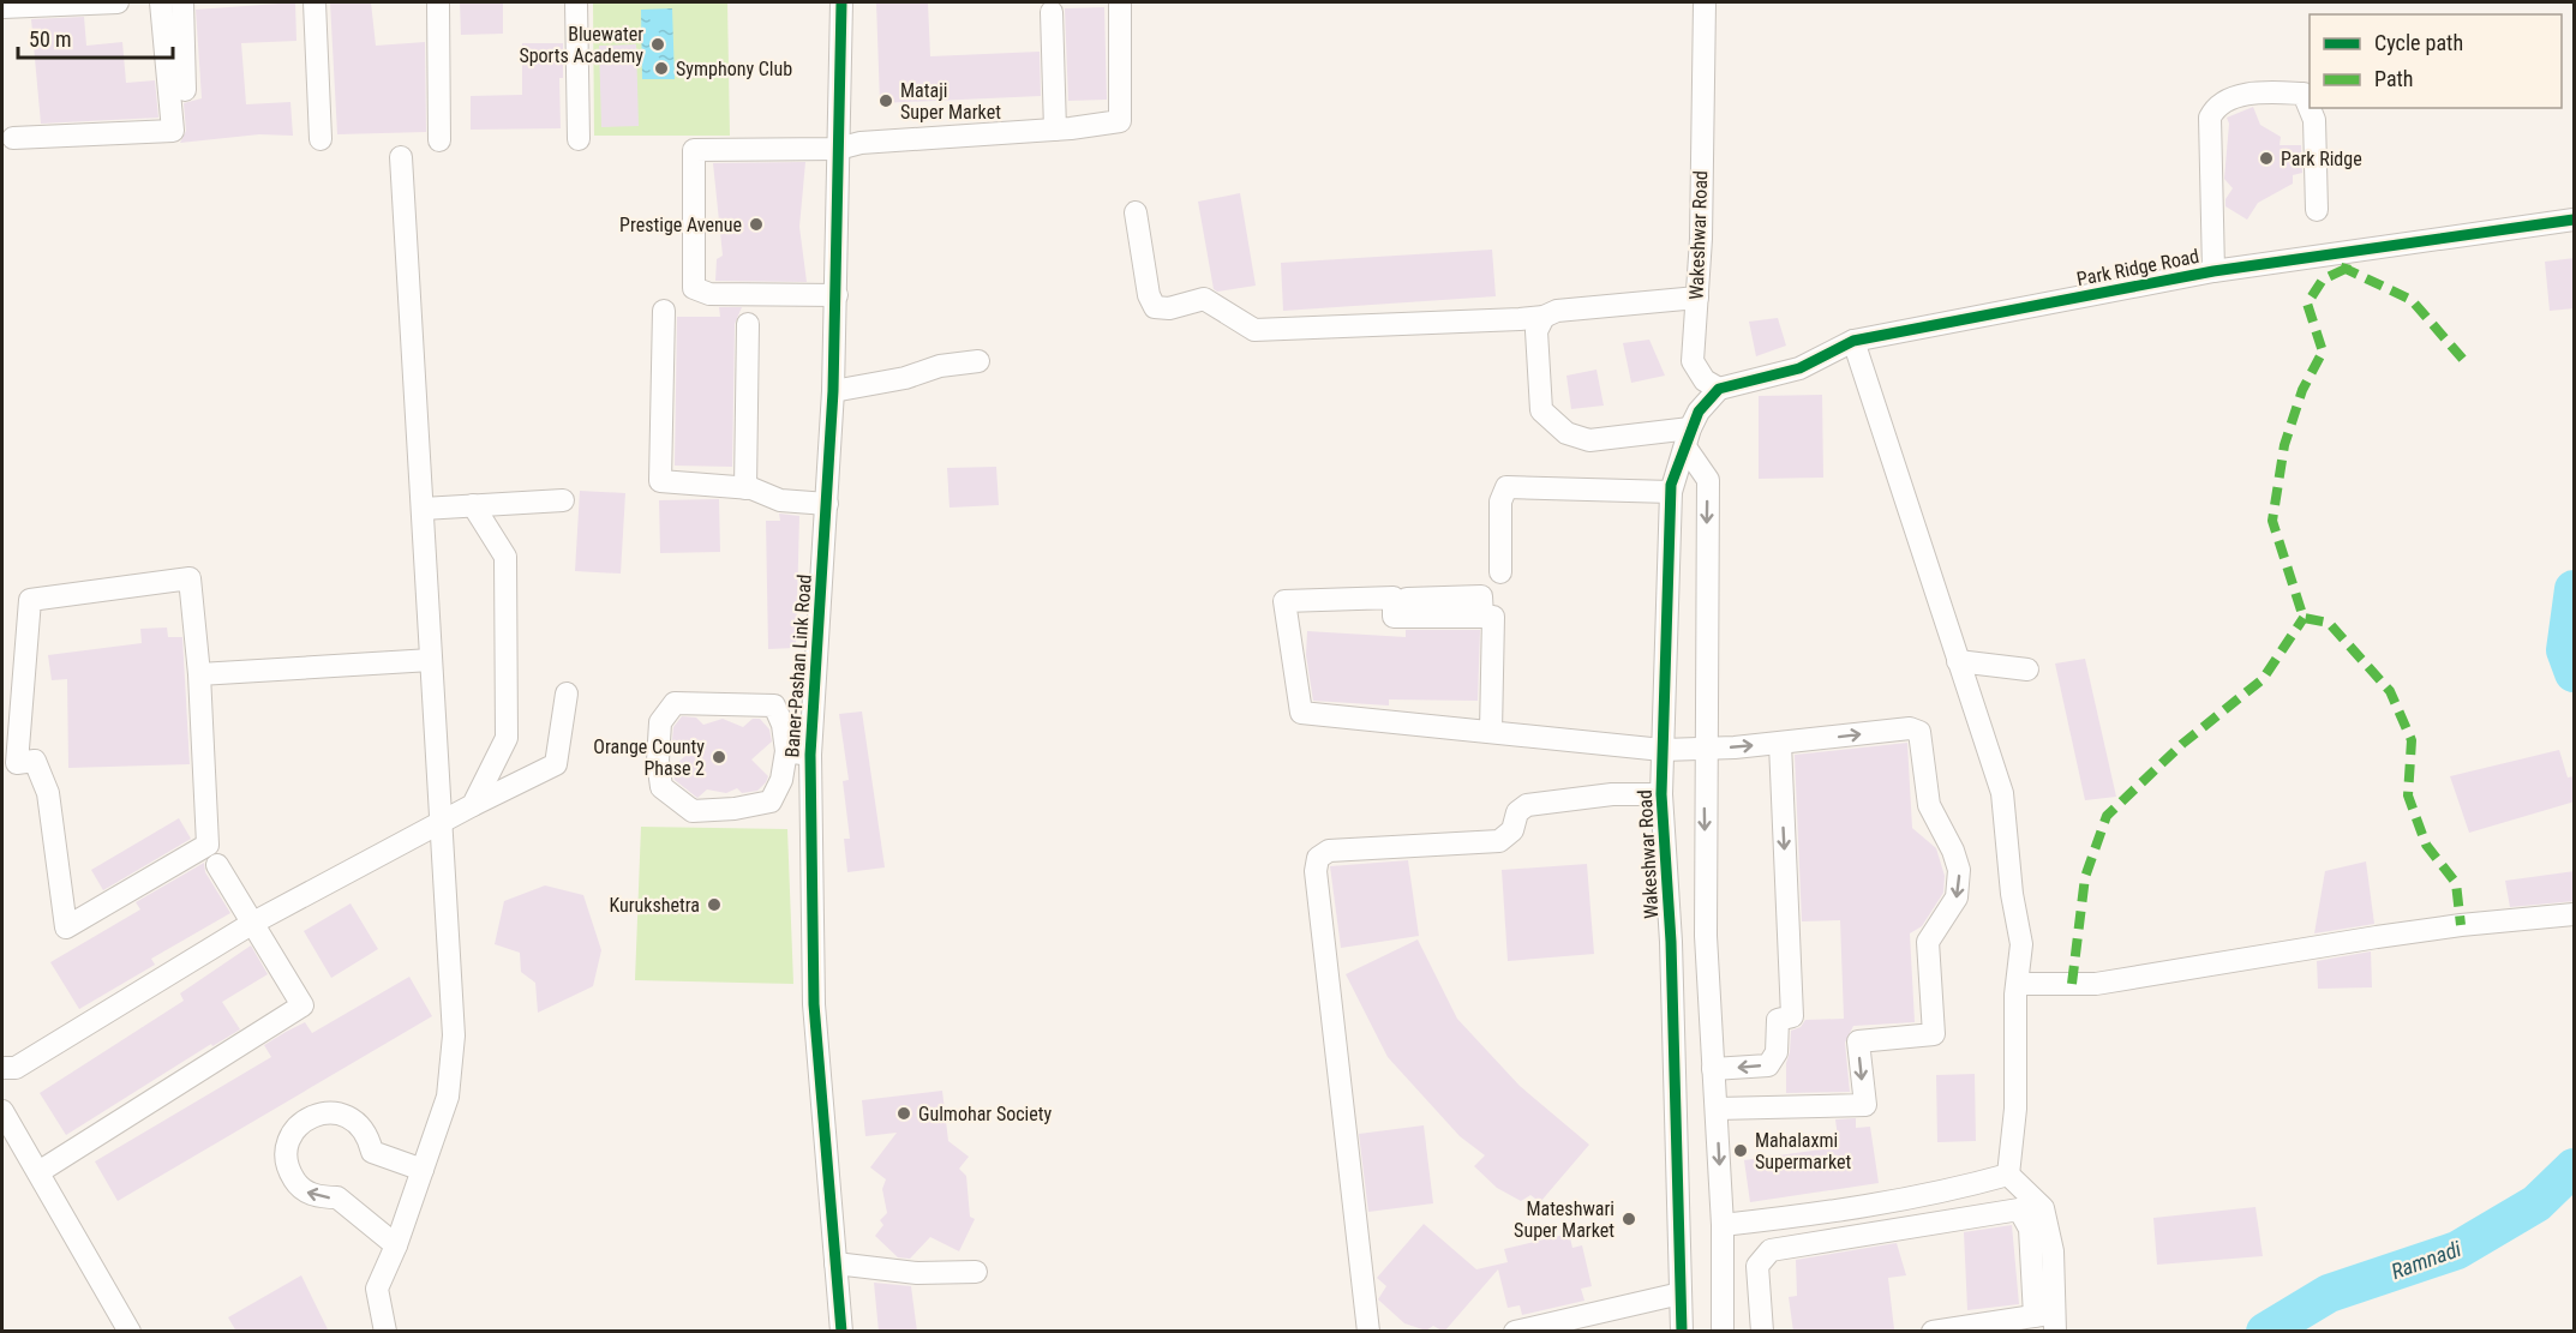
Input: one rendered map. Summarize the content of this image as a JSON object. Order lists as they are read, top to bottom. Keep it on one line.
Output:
{"streets":{"street":["Wakeshwar Road","Park Ridge Road","Baner-Pashan Link Road"]},"crossings":[["Wakeshwar Road","Park Ridge Road"]],"water":["Ramnadi"],"places":["Bluewater Sports Academy","Symphony Club","Mataji Super Market","Park Ridge","Prestige Avenue","Orange County Phase 2","Kurukshetra","Gulmohar Society","Mahalaxmi Supermarket","Mateshwari Super Market"],"legend":["Cycle path","Path"],"scale_bar":"50 m"}
